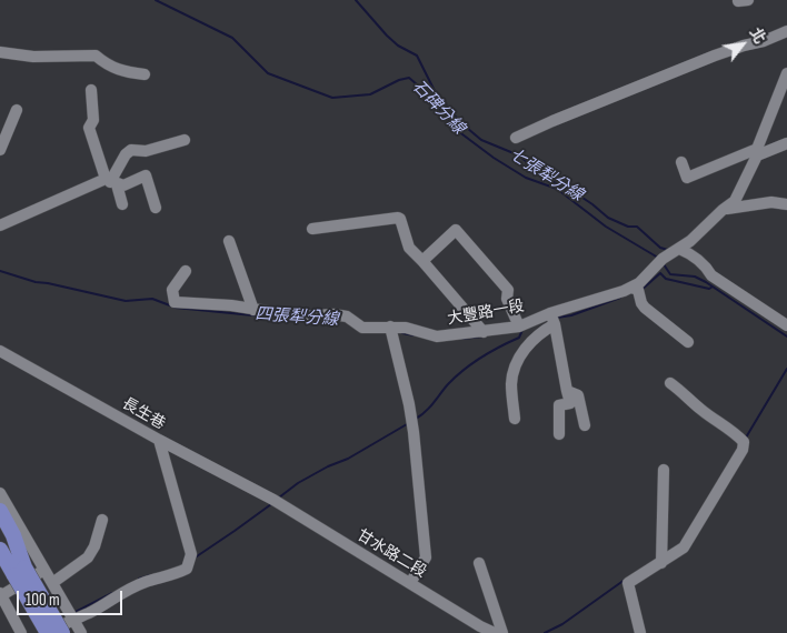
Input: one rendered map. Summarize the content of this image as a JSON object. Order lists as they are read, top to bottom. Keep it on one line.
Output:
{"streets":{"street":["大豐路一段","長生巷","甘水路二段"]},"crossings":[["長生巷","甘水路二段"]],"water":["石碑分線","七張犁分線","四張犁分線"],"scale_bar":"100 m","north":"top right"}
